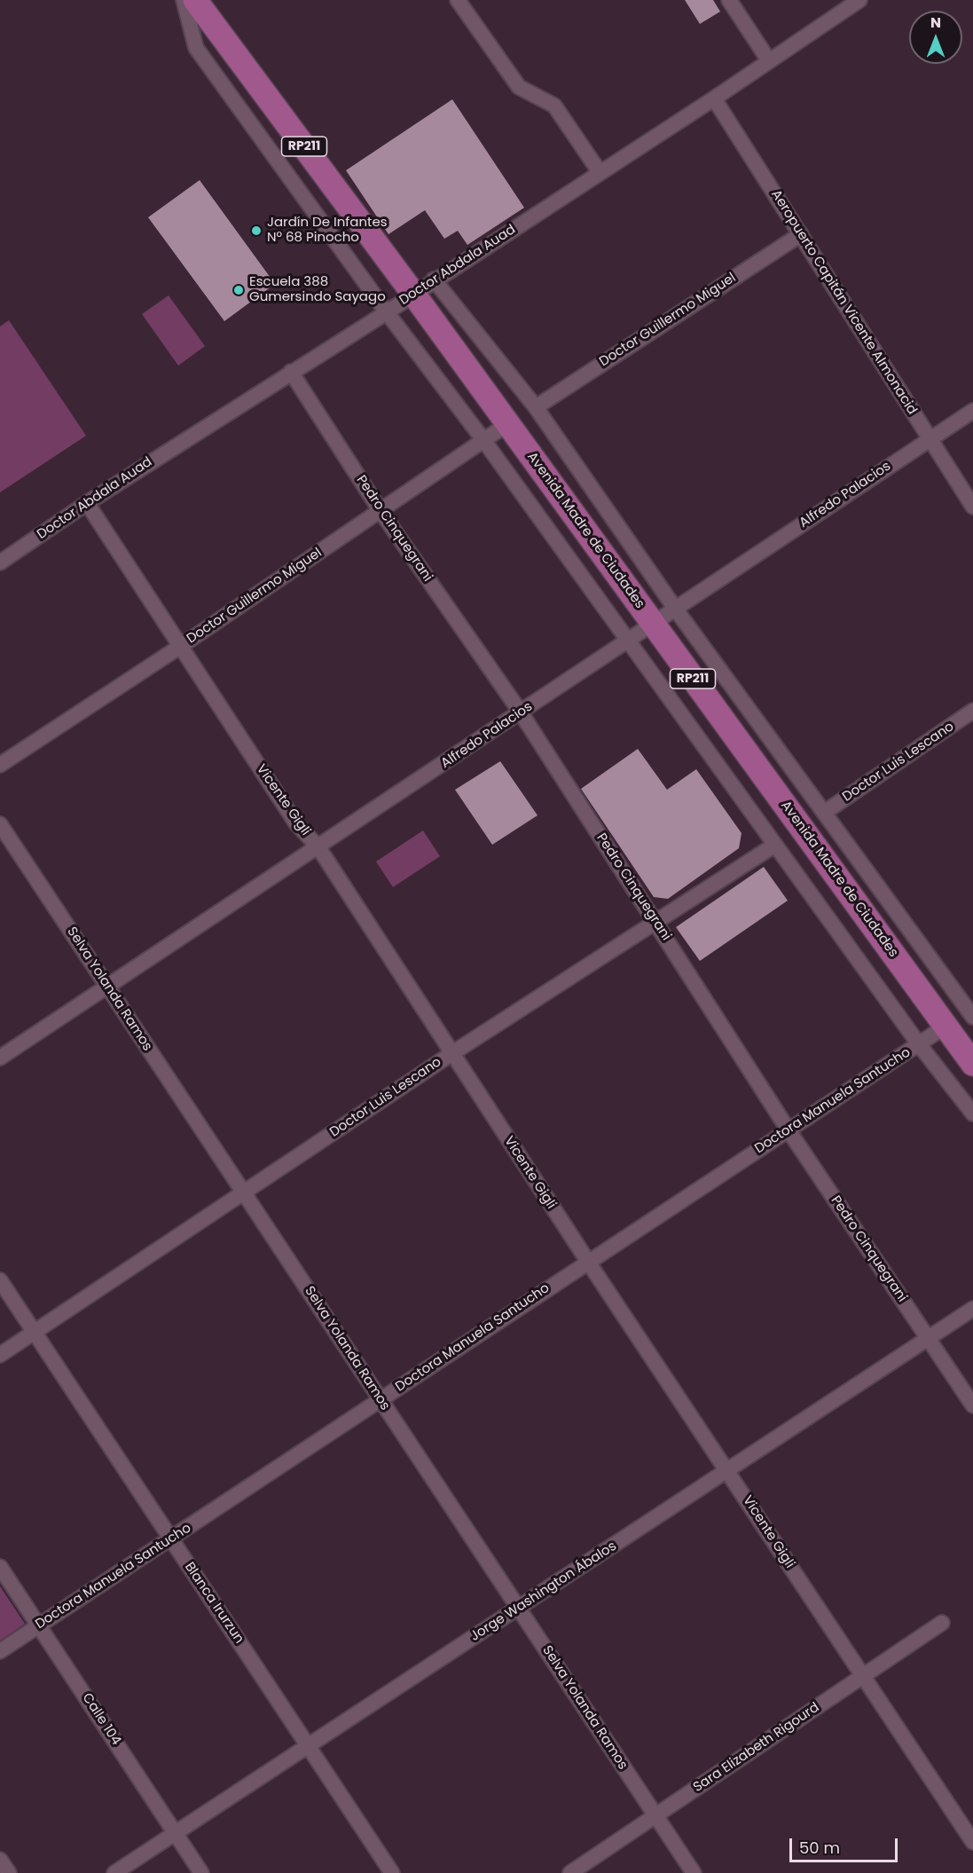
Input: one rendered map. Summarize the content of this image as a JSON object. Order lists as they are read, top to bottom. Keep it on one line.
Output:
{"streets":{"main road":["RP211","Avenida Madre de Ciudades"],"street":["Doctor Abdala Auad","Aeropuerto Capitán Vicente Almonacid","Doctor Guillermo Miguel","Alfredo Palacios","Pedro Cinquegrani","Doctor Luis Lescano","Vicente Gigli","Selva Yolanda Ramos","Doctora Manuela Santucho","Jorge Washington Ábalos","Blanca Irurzun","Calle 104","Sara Elizabeth Rigourd"]},"crossings":[["Doctor Abdala Auad","Aeropuerto Capitán Vicente Almonacid"],["Doctor Abdala Auad","Pedro Cinquegrani"],["Doctor Abdala Auad","Avenida Madre de Ciudades"],["Doctor Abdala Auad","Vicente Gigli"],["Aeropuerto Capitán Vicente Almonacid","Doctor Guillermo Miguel"],["Aeropuerto Capitán Vicente Almonacid","Alfredo Palacios"],["Doctor Guillermo Miguel","Pedro Cinquegrani"],["Doctor Guillermo Miguel","Avenida Madre de Ciudades"],["Doctor Guillermo Miguel","Vicente Gigli"],["Alfredo Palacios","Pedro Cinquegrani"],["Alfredo Palacios","Avenida Madre de Ciudades"],["Alfredo Palacios","Vicente Gigli"],["Alfredo Palacios","Selva Yolanda Ramos"],["Pedro Cinquegrani","Doctor Luis Lescano"],["Pedro Cinquegrani","Doctora Manuela Santucho"],["Pedro Cinquegrani","Jorge Washington Ábalos"],["Avenida Madre de Ciudades","Doctora Manuela Santucho"],["Doctor Luis Lescano","Vicente Gigli"],["Doctor Luis Lescano","Selva Yolanda Ramos"],["Doctor Luis Lescano","Blanca Irurzun"],["Vicente Gigli","Doctora Manuela Santucho"],["Vicente Gigli","Jorge Washington Ábalos"],["Vicente Gigli","Sara Elizabeth Rigourd"],["Selva Yolanda Ramos","Doctora Manuela Santucho"],["Selva Yolanda Ramos","Jorge Washington Ábalos"],["Selva Yolanda Ramos","Sara Elizabeth Rigourd"],["Doctora Manuela Santucho","Blanca Irurzun"],["Doctora Manuela Santucho","Calle 104"],["Jorge Washington Ábalos","Blanca Irurzun"],["Jorge Washington Ábalos","Calle 104"]],"places":["Jardín De Infantes Nº 68 Pinocho","Escuela 388 Gumersindo Sayago"],"scale_bar":"50 m","north":"top"}
